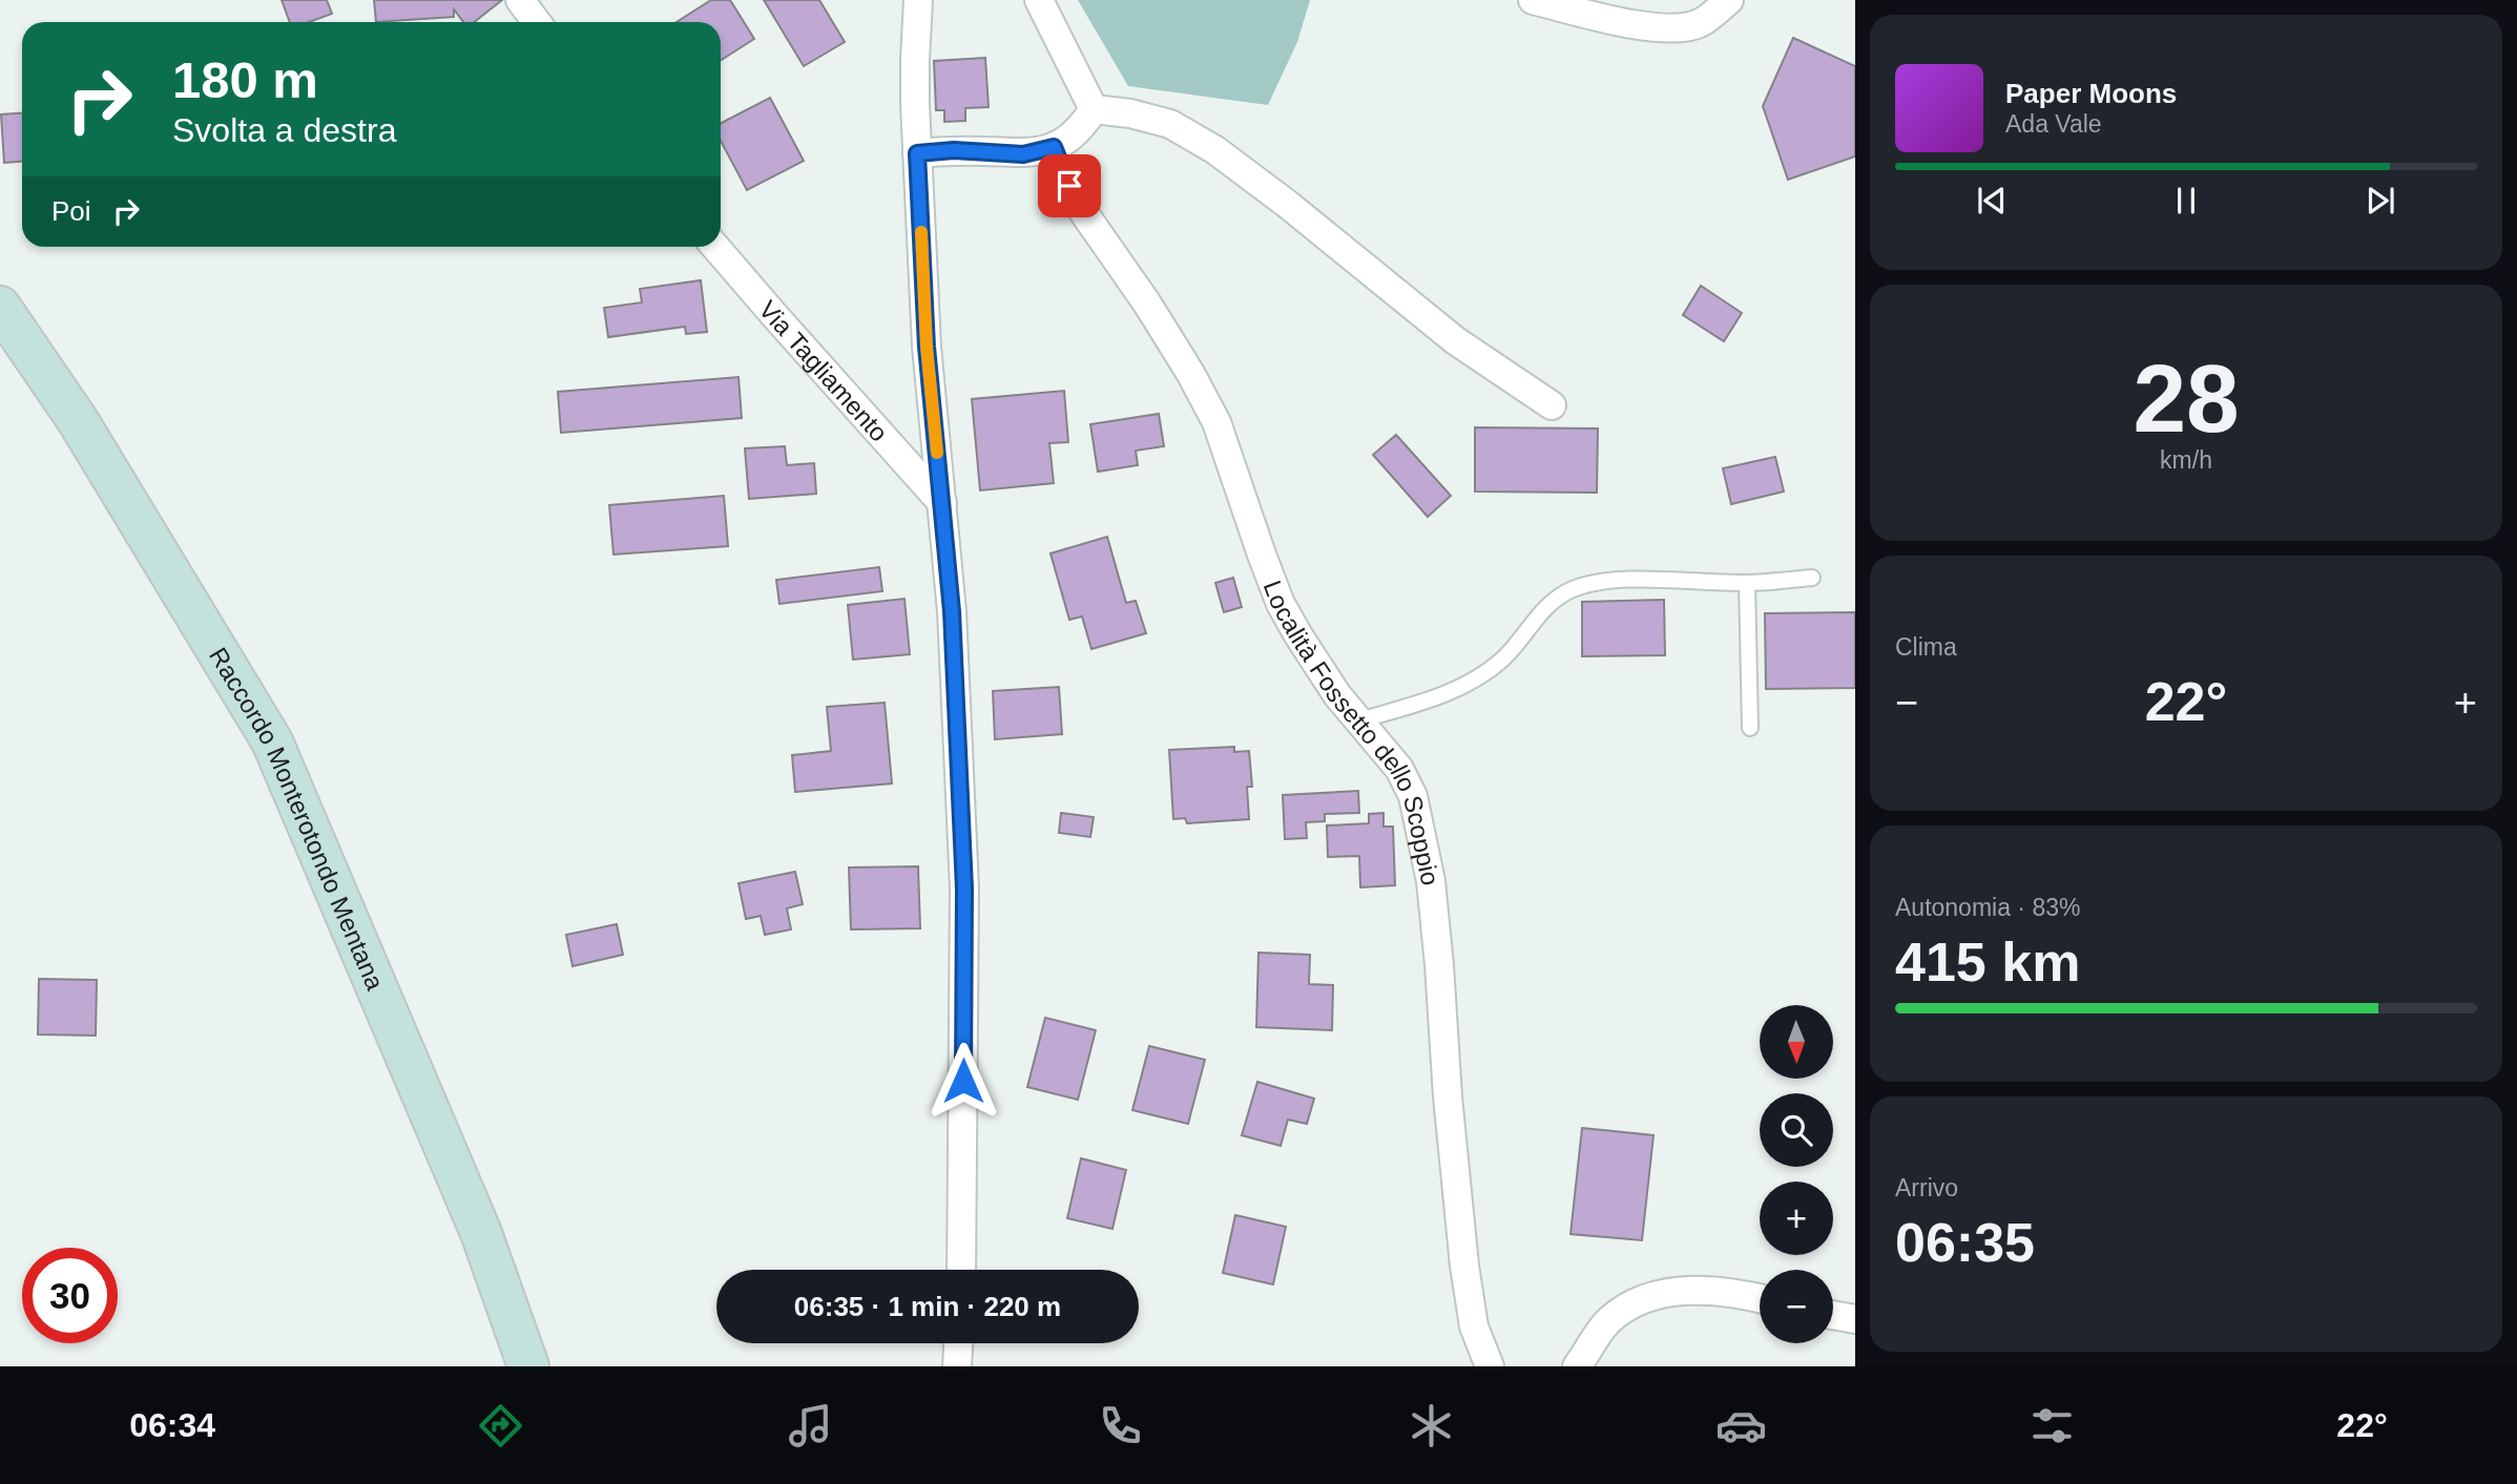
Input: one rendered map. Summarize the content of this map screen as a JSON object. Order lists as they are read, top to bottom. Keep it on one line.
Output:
{"streets":{"main road":["Raccordo Monterotondo Mentana"],"street":["Via Tagliamento","Località Fossetto dello Scoppio"]},"north":"bottom","page":{"turn":["180 m","Svolta a destra"],"song":["Paper Moons","Ada Vale"],"then":"Poi","tile":[["28","km/h"],"Clima",["Autonomia · 83%","415 km"],["Arrivo","06:35"]],"heat":["−","22°","+"],"map_buttons":["+","−"],"limit":"30","trip":"06:35 · 1 min · 220 m","tabs":["06:34","22°"]}}
